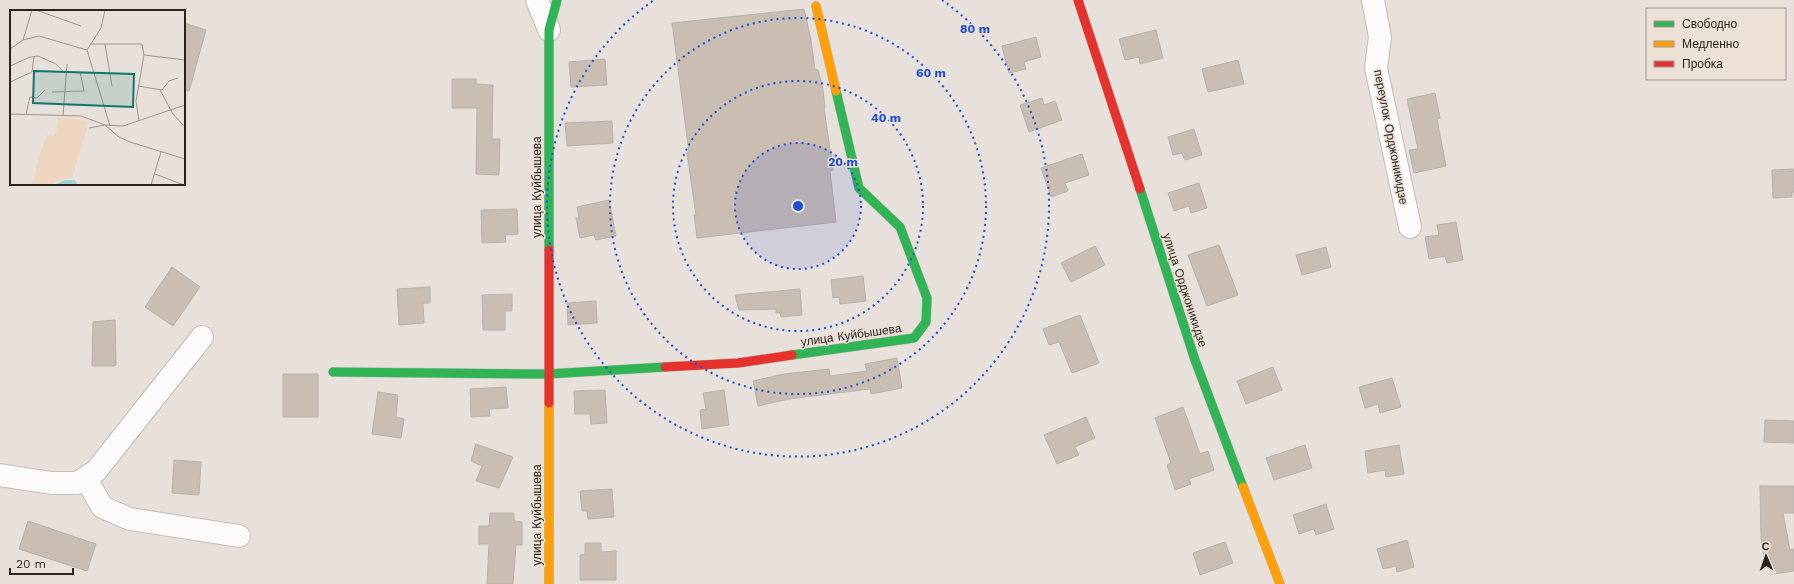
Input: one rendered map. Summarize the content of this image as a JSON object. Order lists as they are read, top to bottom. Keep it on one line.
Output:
{"streets":{"street":["переулок Орджоникидзе","улица Куйбышева","улица Орджоникидзе"]},"legend":["Свободно","Медленно","Пробка"],"scale_bar":"20 m","north":"top","rings":["80 m","60 m","40 m","20 m"]}
